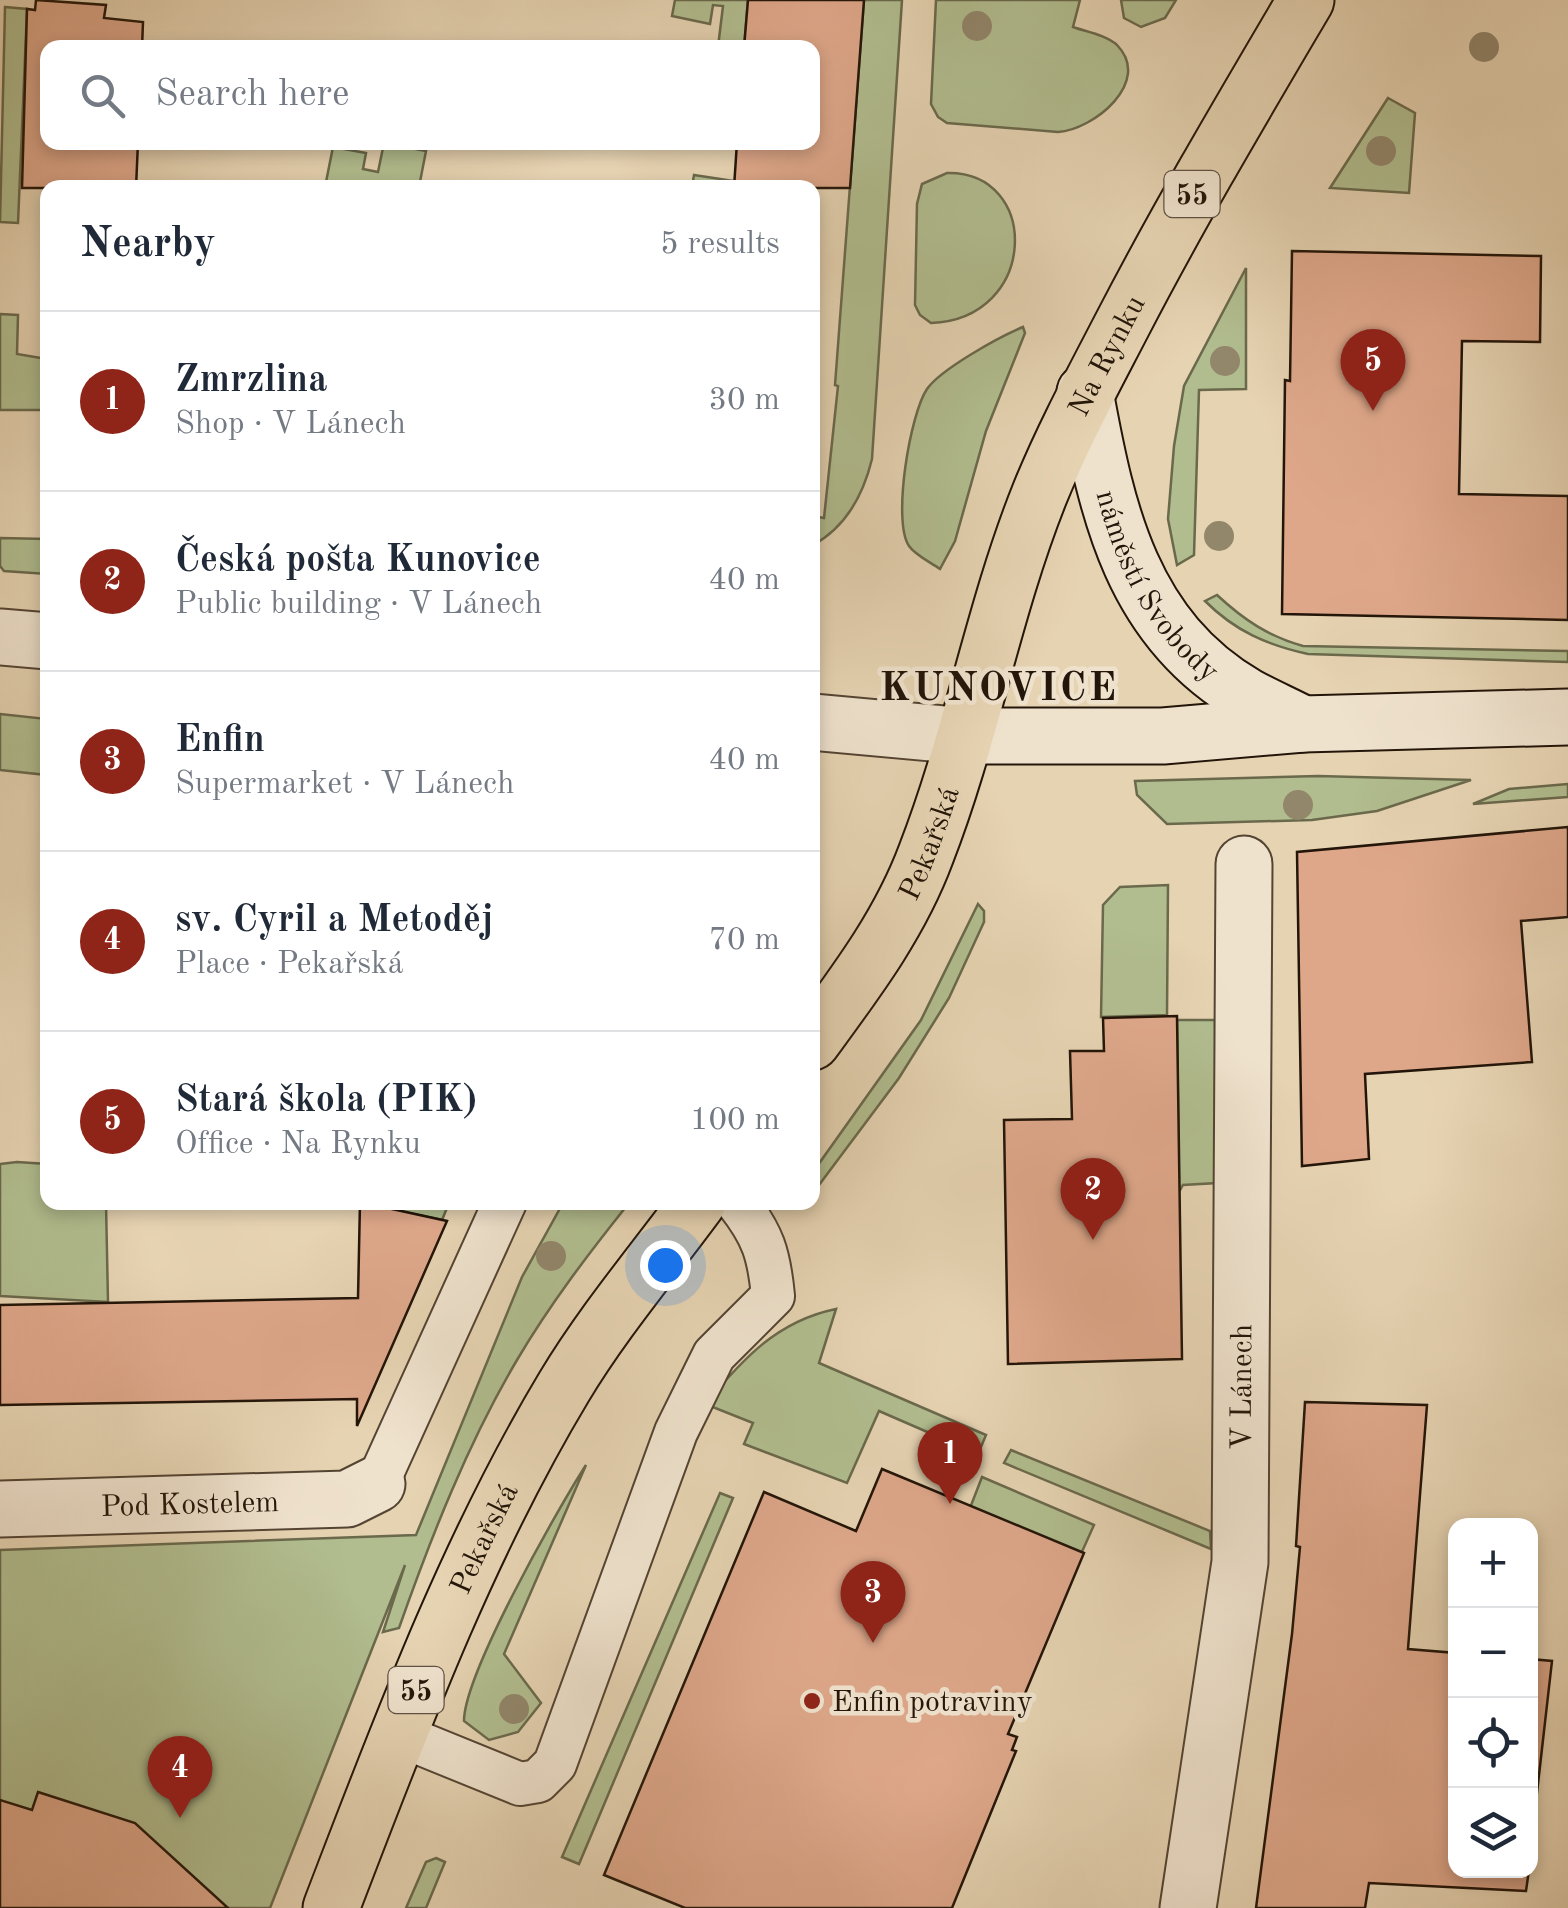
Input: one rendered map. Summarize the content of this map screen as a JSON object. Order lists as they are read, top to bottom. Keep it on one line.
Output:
{"streets":{"main road":["55","Na Rynku","Pekařská"],"street":["náměstí Svobody","V Lánech","Pod Kostelem"]},"crossings":[["Na Rynku","náměstí Svobody"],["Na Rynku","Pekařská"],["náměstí Svobody","Pekařská"]],"districts":["KUNOVICE"],"places":["Enfin potraviny"],"page":{"search":"Search here","heading":["Nearby","5 results"],"list":[{"mark":"1","name":"Zmrzlina","note":"Shop · V Lánech","value":"30 m"},{"mark":"2","name":"Česká pošta Kunovice","note":"Public building · V Lánech","value":"40 m"},{"mark":"3","name":"Enfin","note":"Supermarket · V Lánech","value":"40 m"},{"mark":"4","name":"sv. Cyril a Metoděj","note":"Place · Pekařská","value":"70 m"},{"mark":"5","name":"Stará škola (PIK)","note":"Office · Na Rynku","value":"100 m"}],"pins":["5","2","1","3","4"],"map_buttons":["+","−"]}}
